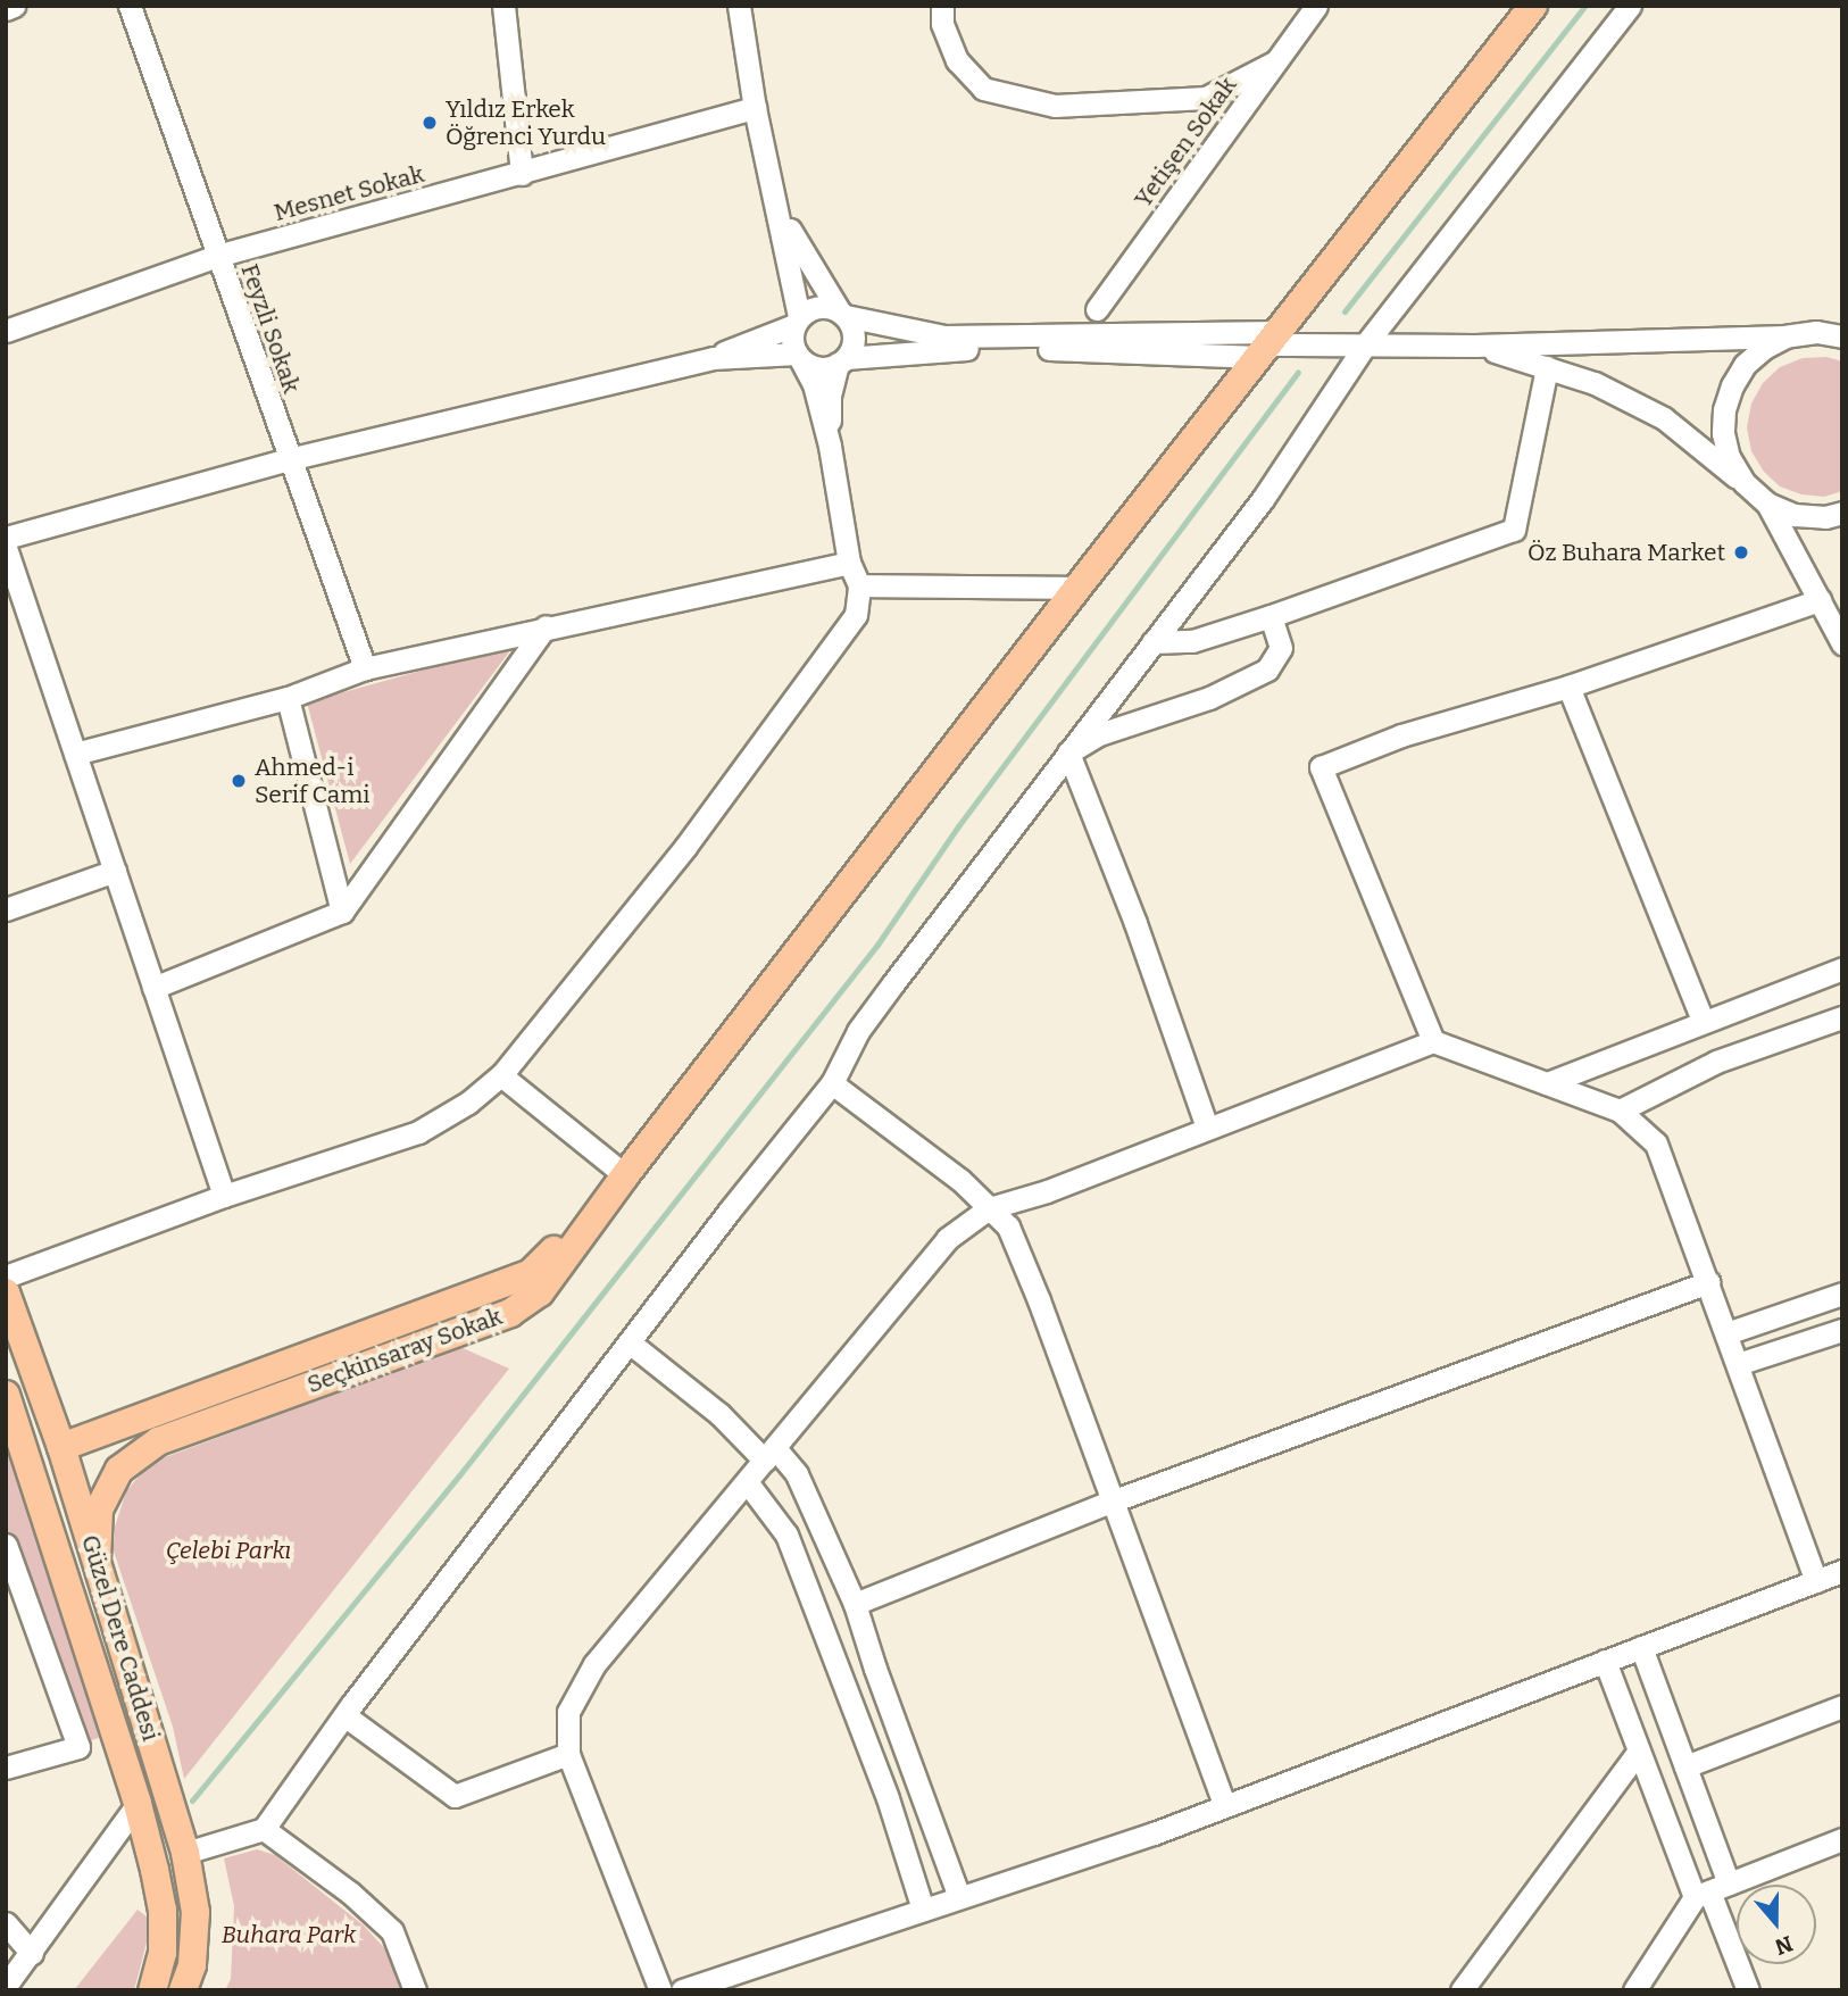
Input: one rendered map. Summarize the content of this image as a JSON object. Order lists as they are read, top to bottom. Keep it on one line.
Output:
{"streets":{"main road":["Seçkinsaray Sokak","Güzel Dere Caddesi"],"street":["Yetişen Sokak","Mesnet Sokak","Feyzli Sokak"]},"crossings":[["Mesnet Sokak","Feyzli Sokak"],["Seçkinsaray Sokak","Güzel Dere Caddesi"]],"parks":["Çelebi Parkı","Buhara Park"],"places":["Yıldız Erkek Öğrenci Yurdu","Öz Buhara Market","Ahmed-i Serif Cami"],"north":"bottom"}
